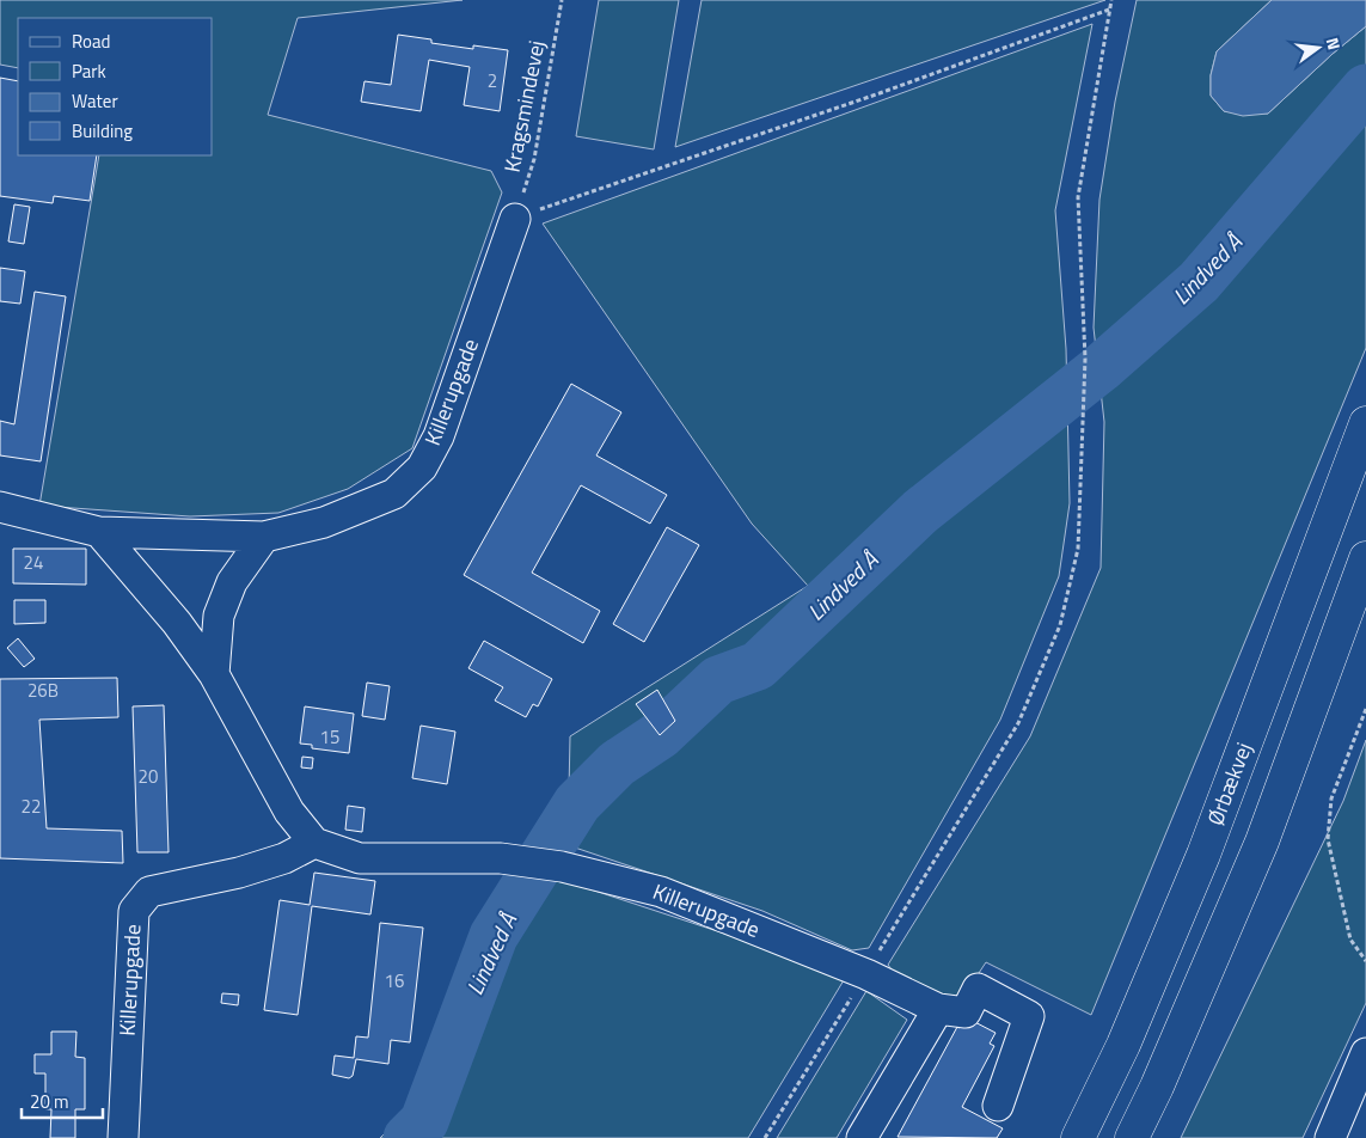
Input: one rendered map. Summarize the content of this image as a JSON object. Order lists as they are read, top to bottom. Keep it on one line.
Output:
{"streets":{"main road":["Ørbækvej"],"street":["Killerupgade"],"path":["Kragsmindevej"]},"crossings":[["Kragsmindevej","Killerupgade"]],"water":["Lindved Å"],"house_numbers":["2","24","26B","15","20","22","16"],"legend":["Road","Park","Water","Building"],"scale_bar":"20 m","north":"right"}
